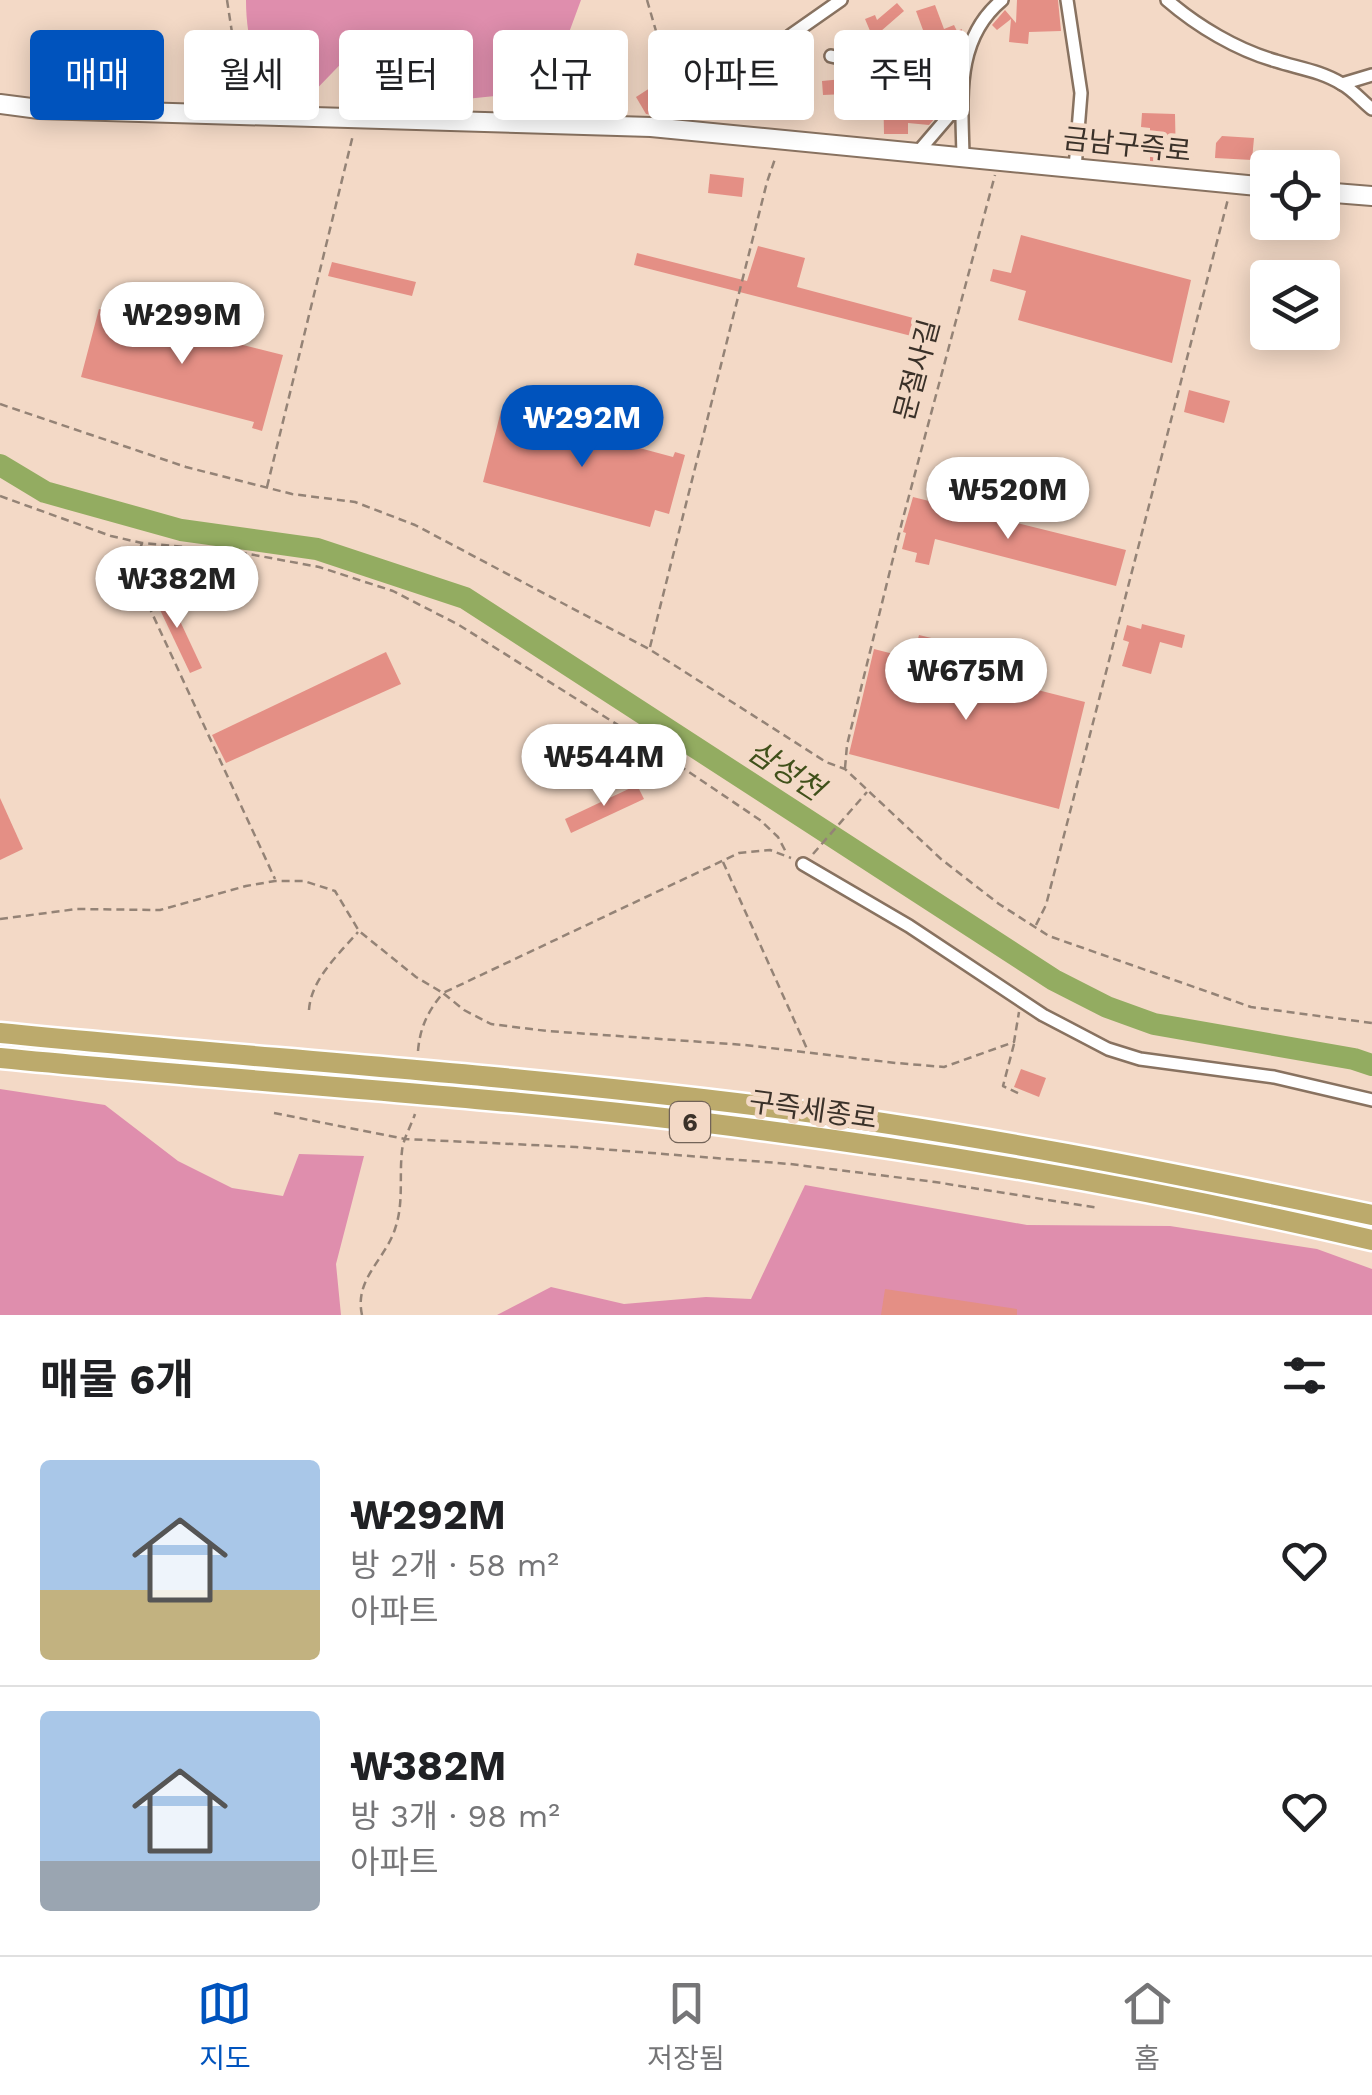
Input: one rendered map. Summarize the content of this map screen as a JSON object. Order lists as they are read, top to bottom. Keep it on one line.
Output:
{"streets":{"highway":["구즉세종로","6"],"main road":["금남구즉로"],"path":["문절사길"]},"crossings":[["금남구즉로","문절사길"]],"water":["삼성천"],"page":{"chip":["매매","월세","필터","신규","아파트","주택"],"price":["₩299M","₩292M","₩520M","₩382M","₩675M","₩544M"],"heading":"매물 6개","list":[{"name":"₩292M","note":"방 2개 · 58 m² · 아파트"},{"name":"₩382M","note":"방 3개 · 98 m² · 아파트"}],"tabs":["지도","저장됨","홈"]}}
